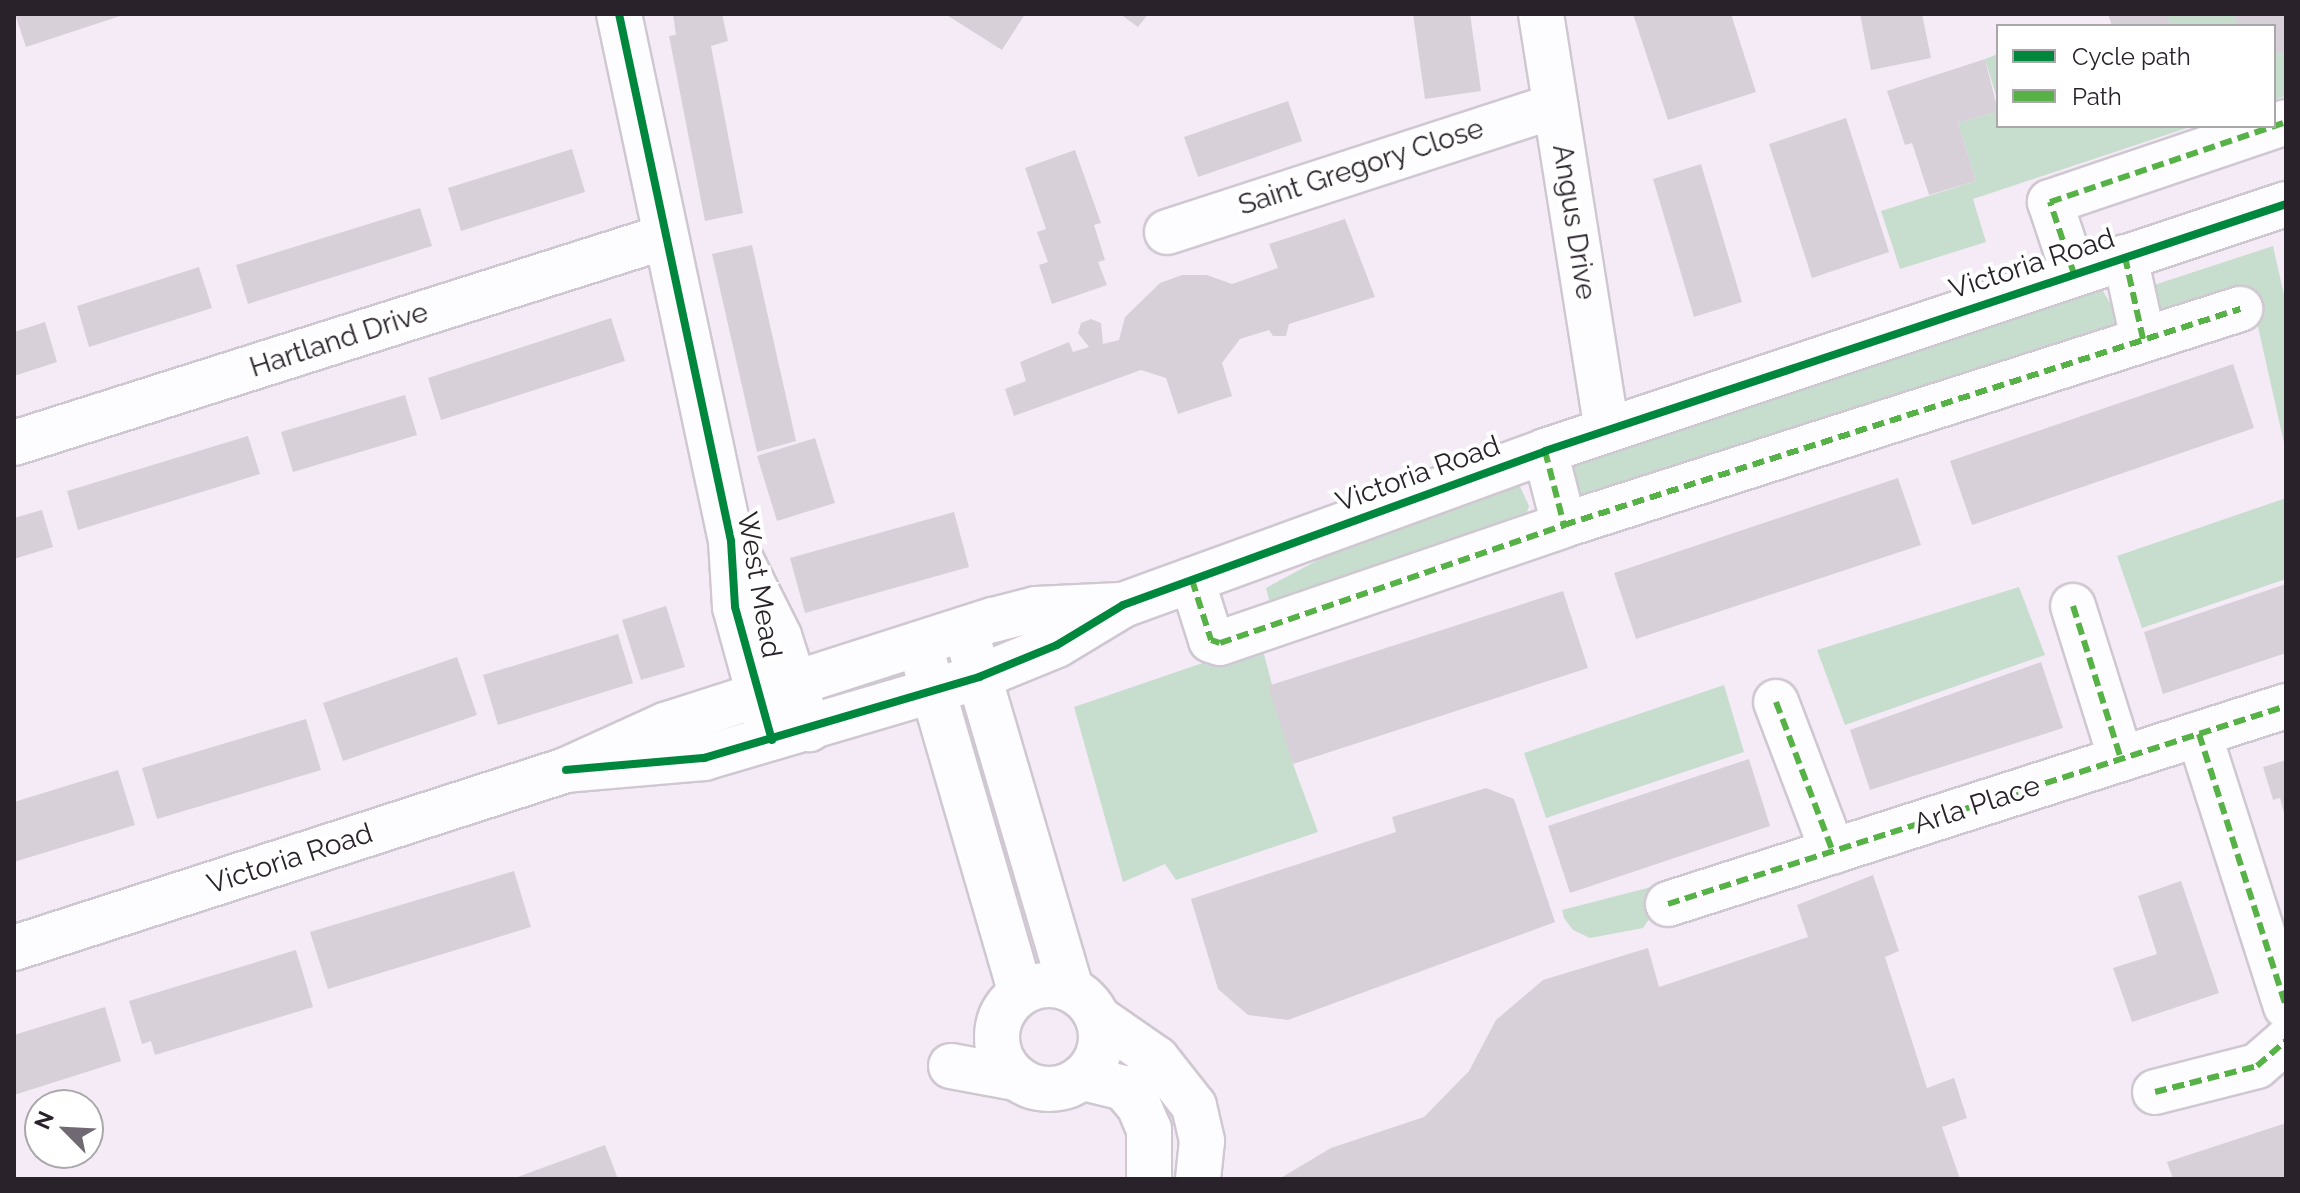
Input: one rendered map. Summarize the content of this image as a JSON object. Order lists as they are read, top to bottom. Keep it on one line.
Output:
{"streets":{"street":["Saint Gregory Close","Angus Drive","Victoria Road","Hartland Drive","West Mead","Arla Place"]},"crossings":[["Saint Gregory Close","Angus Drive"],["Angus Drive","Victoria Road"],["Victoria Road","West Mead"],["Hartland Drive","West Mead"]],"legend":["Cycle path","Path"],"north":"top left"}
